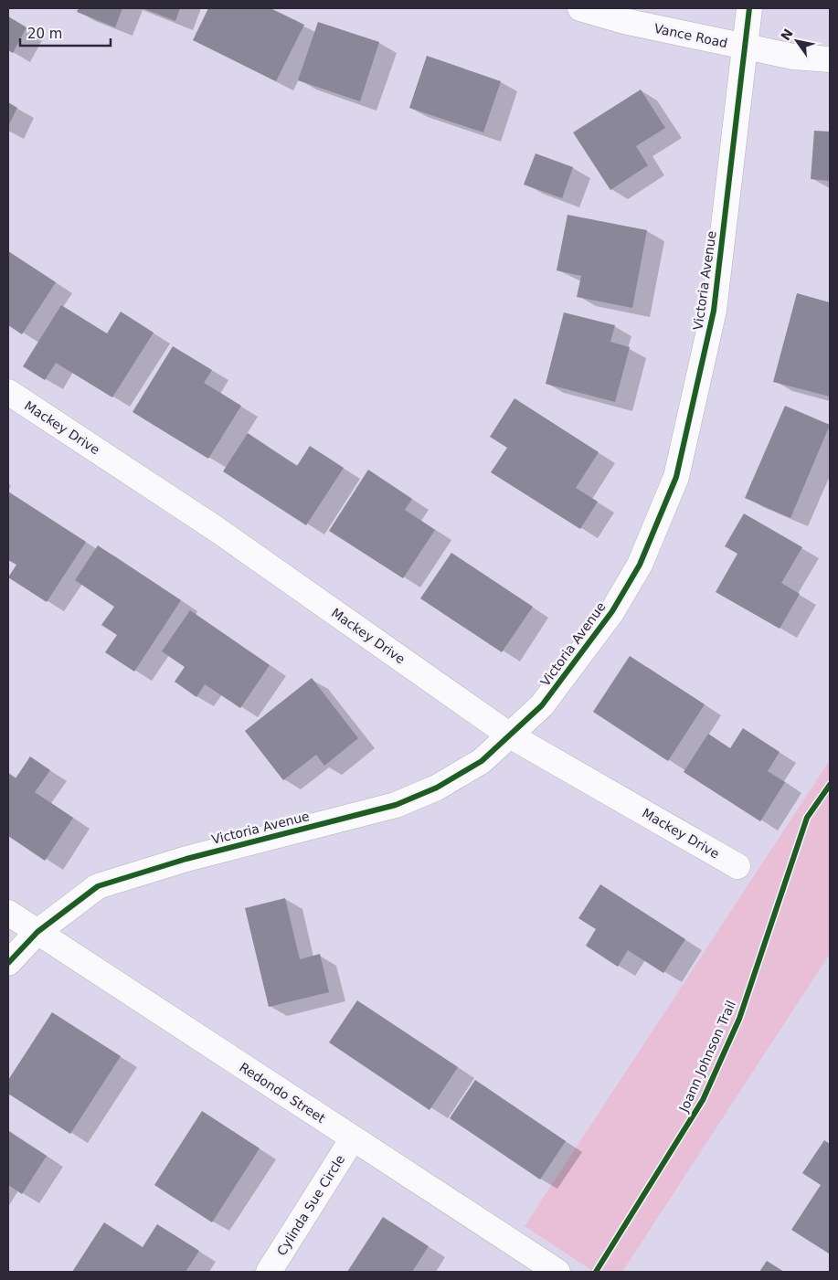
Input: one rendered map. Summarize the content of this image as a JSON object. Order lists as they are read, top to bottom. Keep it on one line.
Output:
{"streets":{"street":["Vance Road","Victoria Avenue","Mackey Drive","Redondo Street","Cylinda Sue Circle"],"cycle path":["Joann Johnson Trail"]},"crossings":[["Vance Road","Victoria Avenue"],["Victoria Avenue","Mackey Drive"],["Victoria Avenue","Redondo Street"],["Redondo Street","Cylinda Sue Circle"]],"scale_bar":"20 m","north":"top left"}
